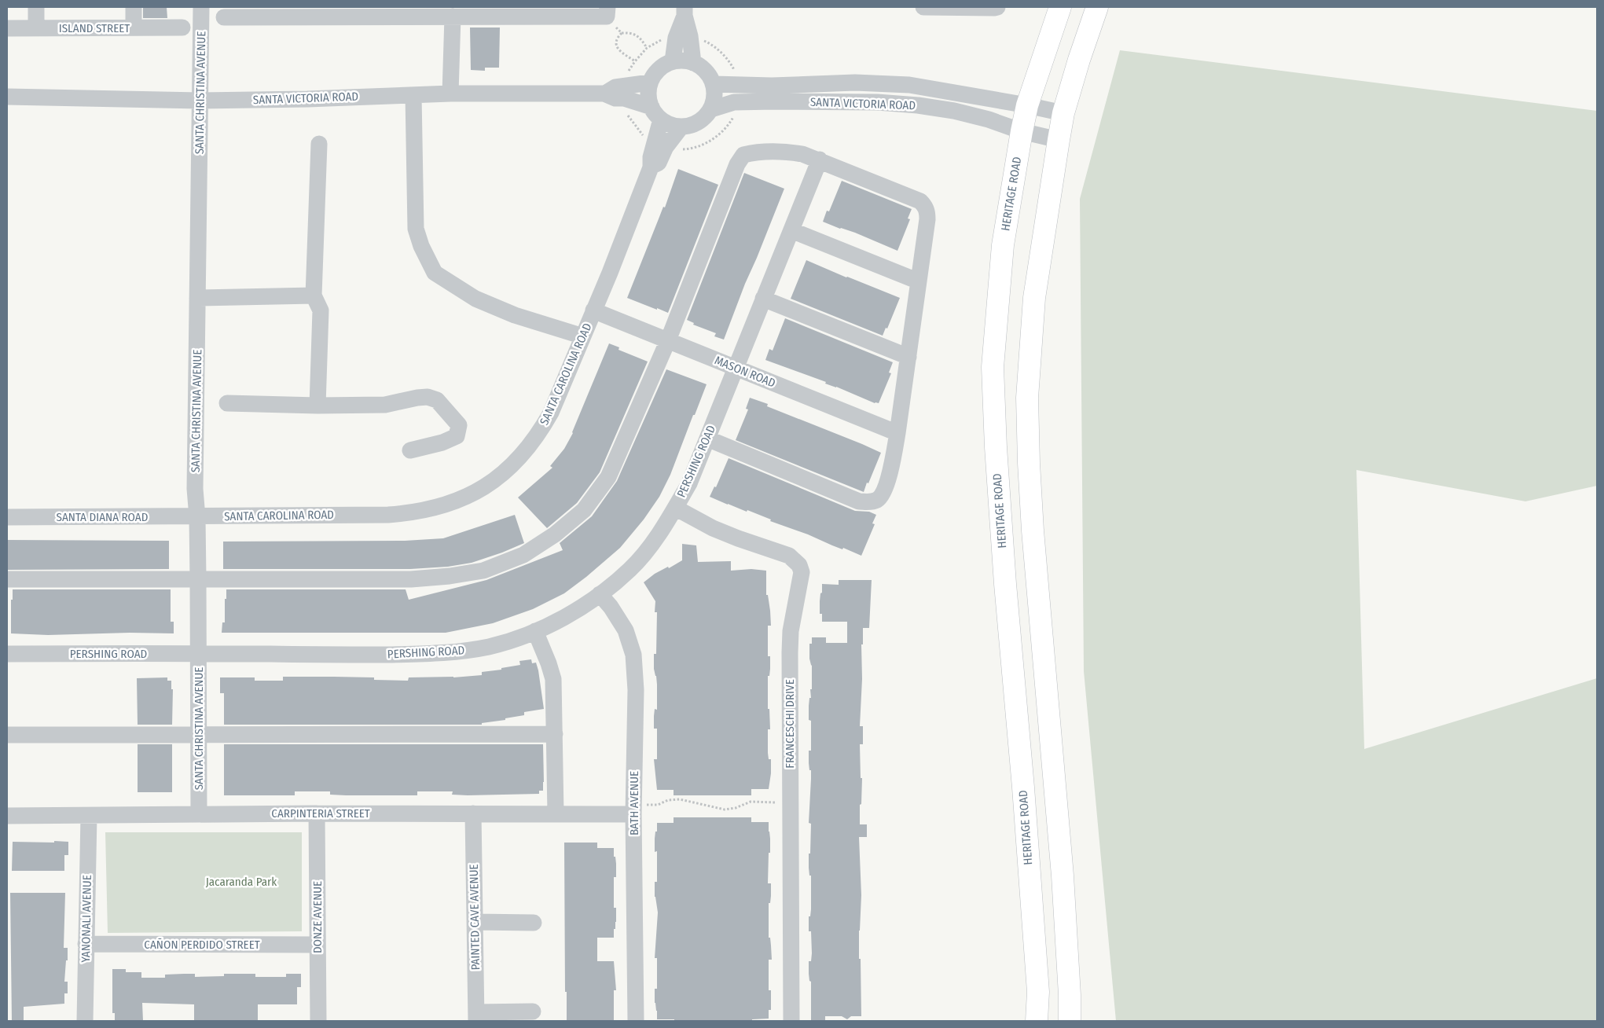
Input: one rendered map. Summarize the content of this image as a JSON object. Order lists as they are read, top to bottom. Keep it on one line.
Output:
{"streets":{"main road":["HERITAGE ROAD"],"street":["ISLAND STREET","SANTA CHRISTINA AVENUE","SANTA VICTORIA ROAD","MASON ROAD","SANTA CAROLINA ROAD","PERSHING ROAD","SANTA DIANA ROAD","FRANCESCHI DRIVE","BATH AVENUE","CARPINTERIA STREET","DONZE AVENUE","PAINTED CAVE AVENUE","YANONALI AVENUE","CAÑON PERDIDO STREET"]},"crossings":[["SANTA CHRISTINA AVENUE","SANTA VICTORIA ROAD"],["SANTA CHRISTINA AVENUE","SANTA CAROLINA ROAD"],["SANTA CHRISTINA AVENUE","PERSHING ROAD"],["SANTA CHRISTINA AVENUE","SANTA DIANA ROAD"],["SANTA CHRISTINA AVENUE","CARPINTERIA STREET"],["SANTA VICTORIA ROAD","HERITAGE ROAD"],["SANTA VICTORIA ROAD","SANTA CAROLINA ROAD"],["MASON ROAD","SANTA CAROLINA ROAD"],["MASON ROAD","PERSHING ROAD"],["SANTA CAROLINA ROAD","SANTA DIANA ROAD"],["PERSHING ROAD","FRANCESCHI DRIVE"],["PERSHING ROAD","BATH AVENUE"],["BATH AVENUE","CARPINTERIA STREET"],["CARPINTERIA STREET","DONZE AVENUE"],["CARPINTERIA STREET","PAINTED CAVE AVENUE"],["CARPINTERIA STREET","YANONALI AVENUE"],["DONZE AVENUE","CAÑON PERDIDO STREET"],["YANONALI AVENUE","CAÑON PERDIDO STREET"]],"parks":["Jacaranda Park"]}
